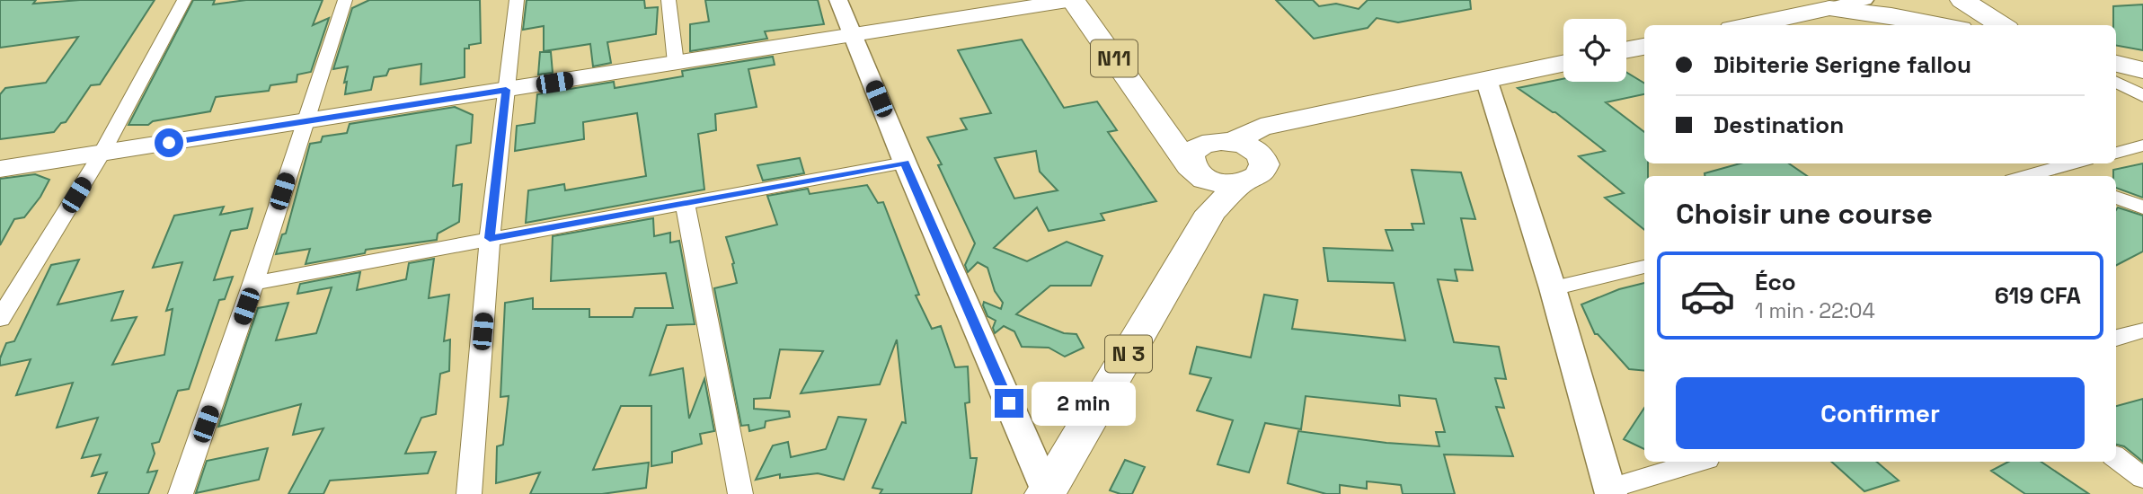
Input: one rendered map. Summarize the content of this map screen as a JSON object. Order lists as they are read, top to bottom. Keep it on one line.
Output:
{"streets":{"main road":["N11","N 3"]},"page":{"banner":["Dibiterie Serigne fallou","Destination"],"heading":"Choisir une course","list":[{"name":"Éco","note":"1 min · 22:04","value":"619 CFA"}],"buttons":"Confirmer","bubble":"2 min"}}
